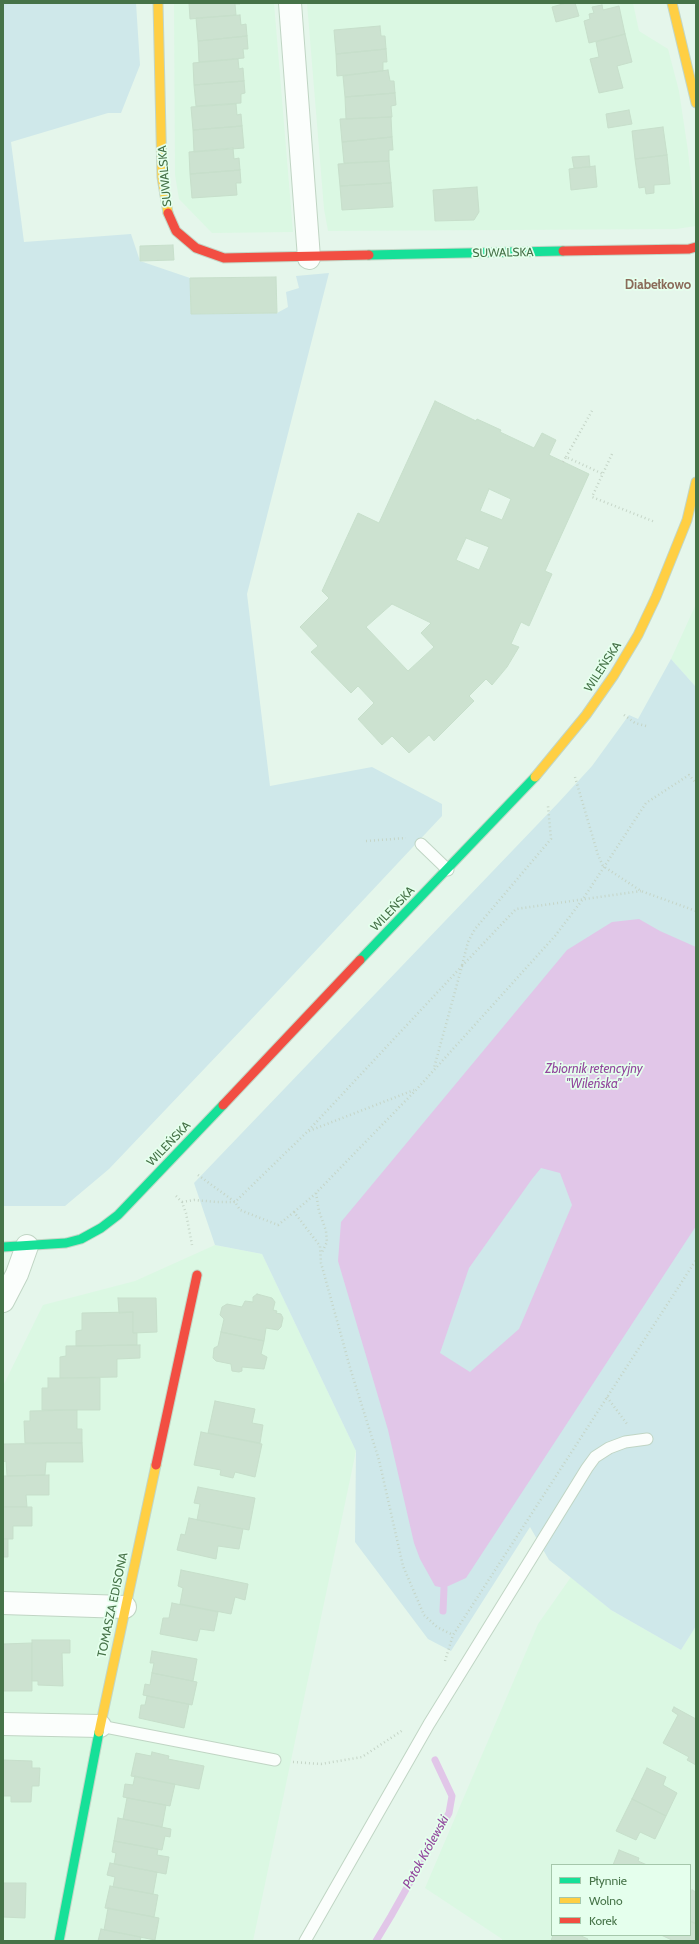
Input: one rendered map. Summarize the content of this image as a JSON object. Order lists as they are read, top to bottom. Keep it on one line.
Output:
{"streets":{"street":["SUWALSKA","WILEŃSKA","TOMASZA EDISONA"]},"districts":["Diabełkowo"],"water":["Zbiornik retencyjny \"Wileńska\"","Potok Królewski"],"legend":["Płynnie","Wolno","Korek"]}
